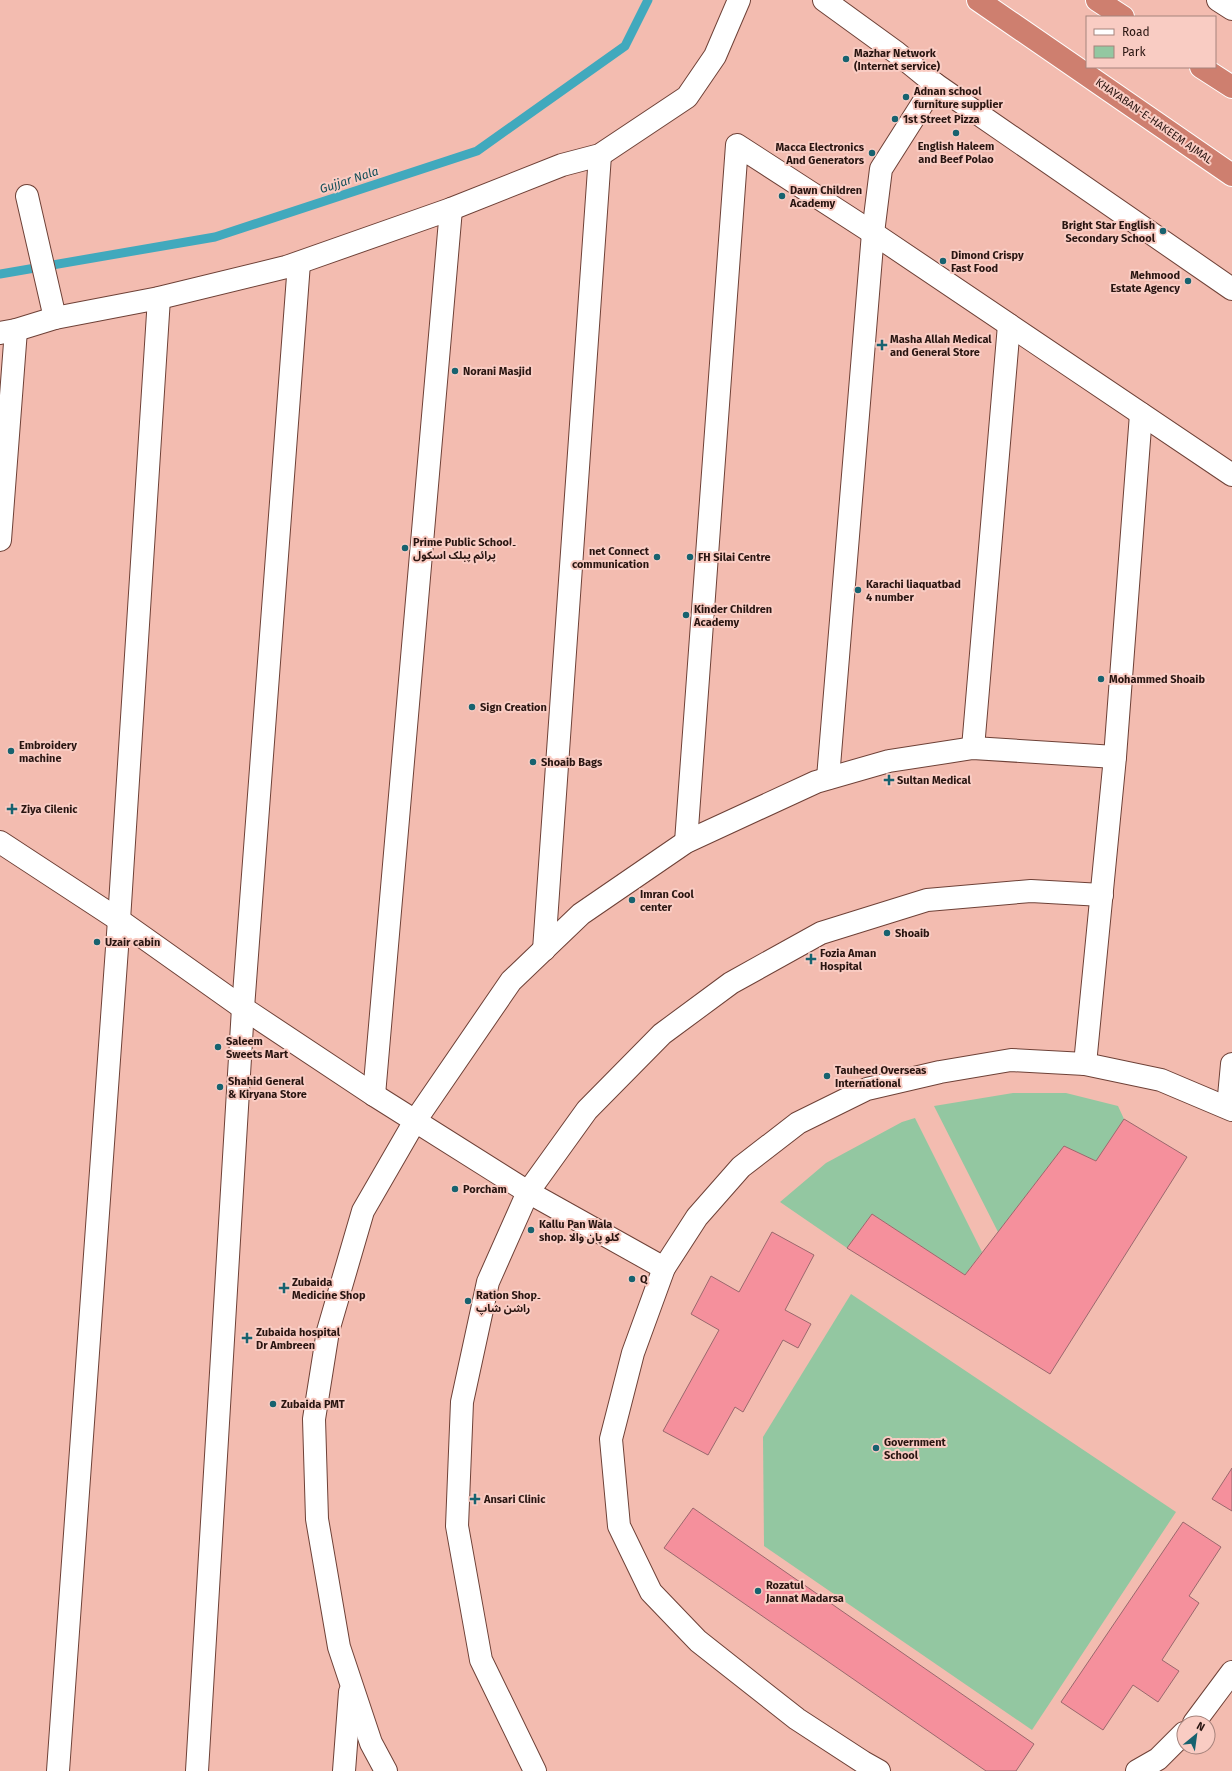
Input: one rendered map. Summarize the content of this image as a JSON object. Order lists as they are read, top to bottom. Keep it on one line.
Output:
{"streets":{"highway":["KHAYABAN-E-HAKEEM AJMAL"]},"water":["Gujjar Nala"],"places":{"other":["Mazhar Network (Internet service)","Adnan school furniture supplier","1st Street Pizza","English Haleem and Beef Polao","Macca Electronics And Generators","Dawn Children Academy","Bright Star English Secondary School","Dimond Crispy Fast Food","Mehmood Estate Agency","Norani Masjid","Prime Public School۔ پرائم پبلک اسکول","net Connect communication","FH Silai Centre","Karachi liaquatbad 4 number","Kinder Children Academy","Mohammed Shoaib","Sign Creation","Embroidery machine","Shoaib Bags","Imran Cool center","Shoaib","Uzair cabin","Saleem Sweets Mart","Tauheed Overseas International","Shahid General & Kiryana Store","Porcham","Kallu Pan Wala shop. کلو پان والا","Q","Ration Shop۔ راشن شاپ","Zubaida PMT","Government School","Rozatul Jannat Madarsa"],"health":["Masha Allah Medical and General Store","Sultan Medical","Ziya Cilenic","Fozia Aman Hospital","Zubaida Medicine Shop","Zubaida hospital Dr Ambreen","Ansari Clinic"]},"legend":["Road","Park"],"north":"top right"}
